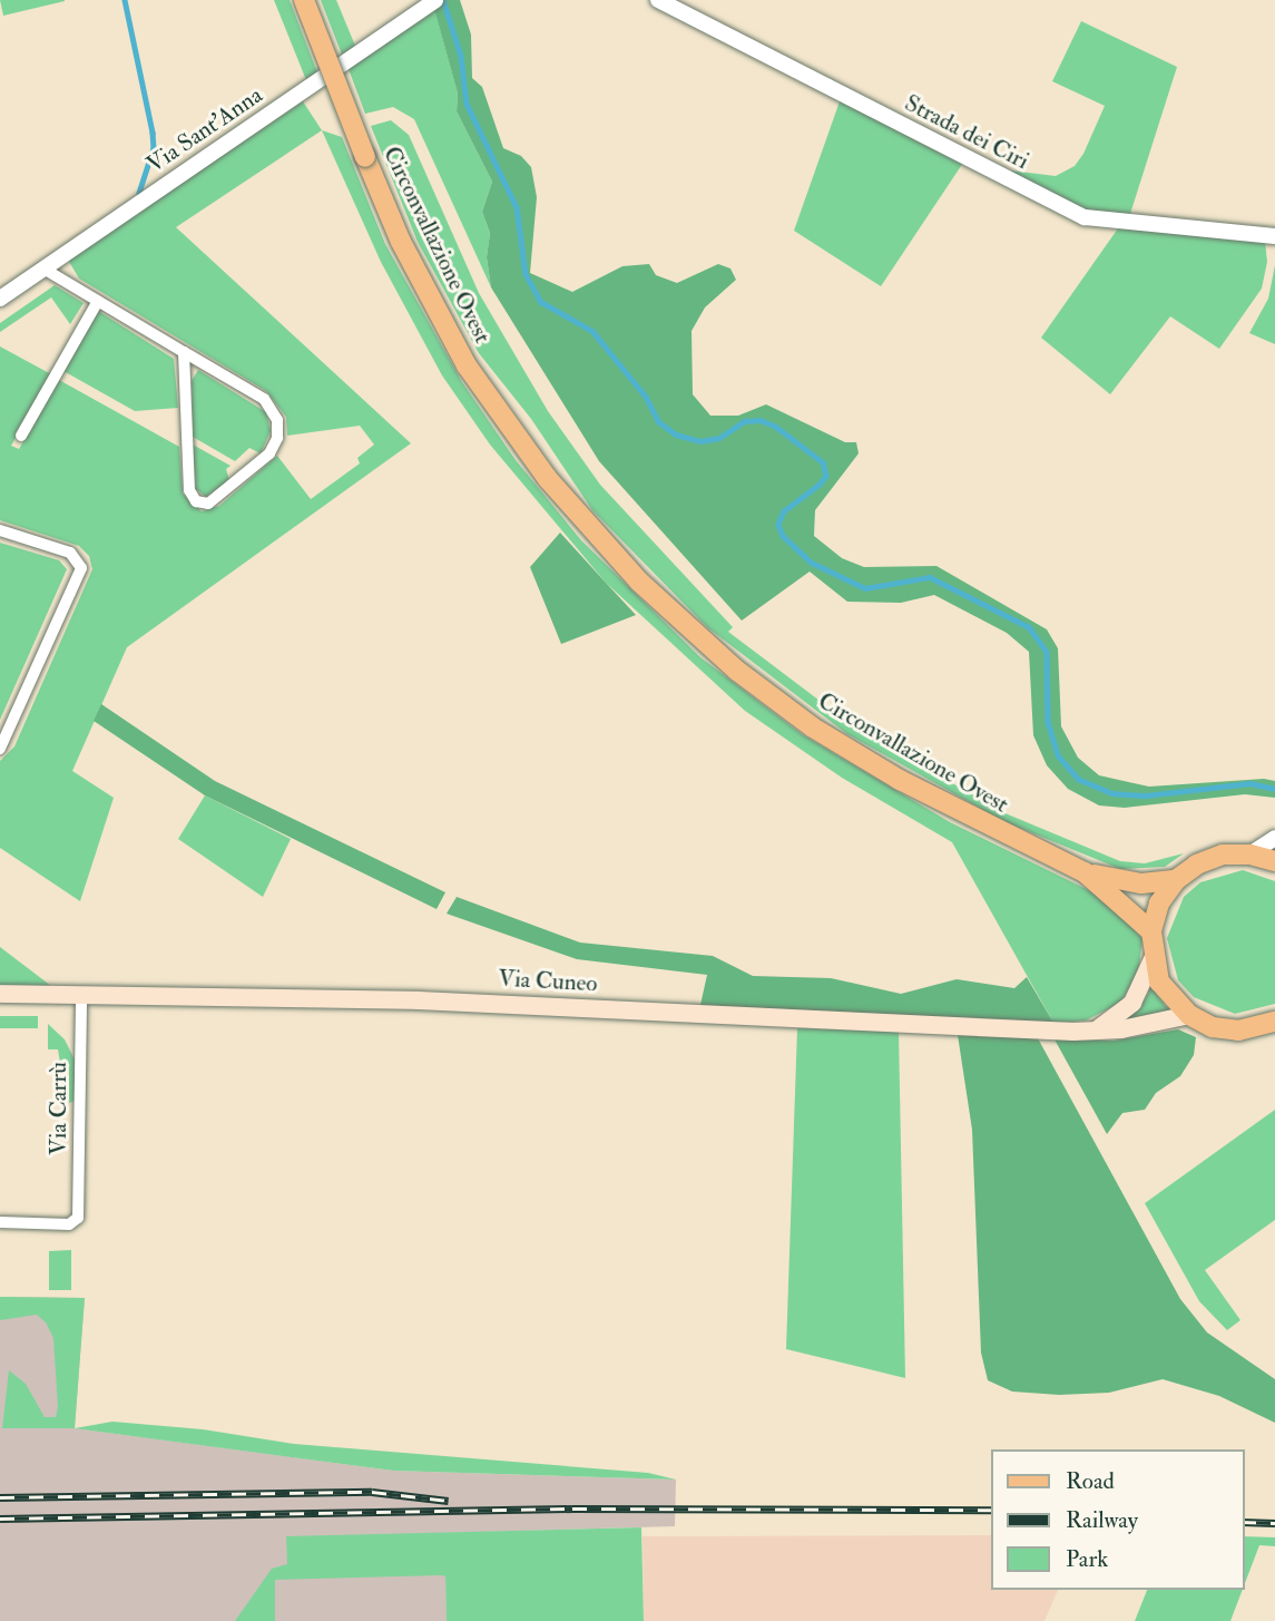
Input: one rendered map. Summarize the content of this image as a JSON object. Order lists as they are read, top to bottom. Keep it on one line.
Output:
{"streets":{"main road":["Circonvallazione Ovest","Via Cuneo"],"street":["Via Sant'Anna","Strada dei Ciri","Via Carrù"]},"crossings":[["Via Cuneo","Via Carrù"]],"legend":["Road","Railway","Park"]}
